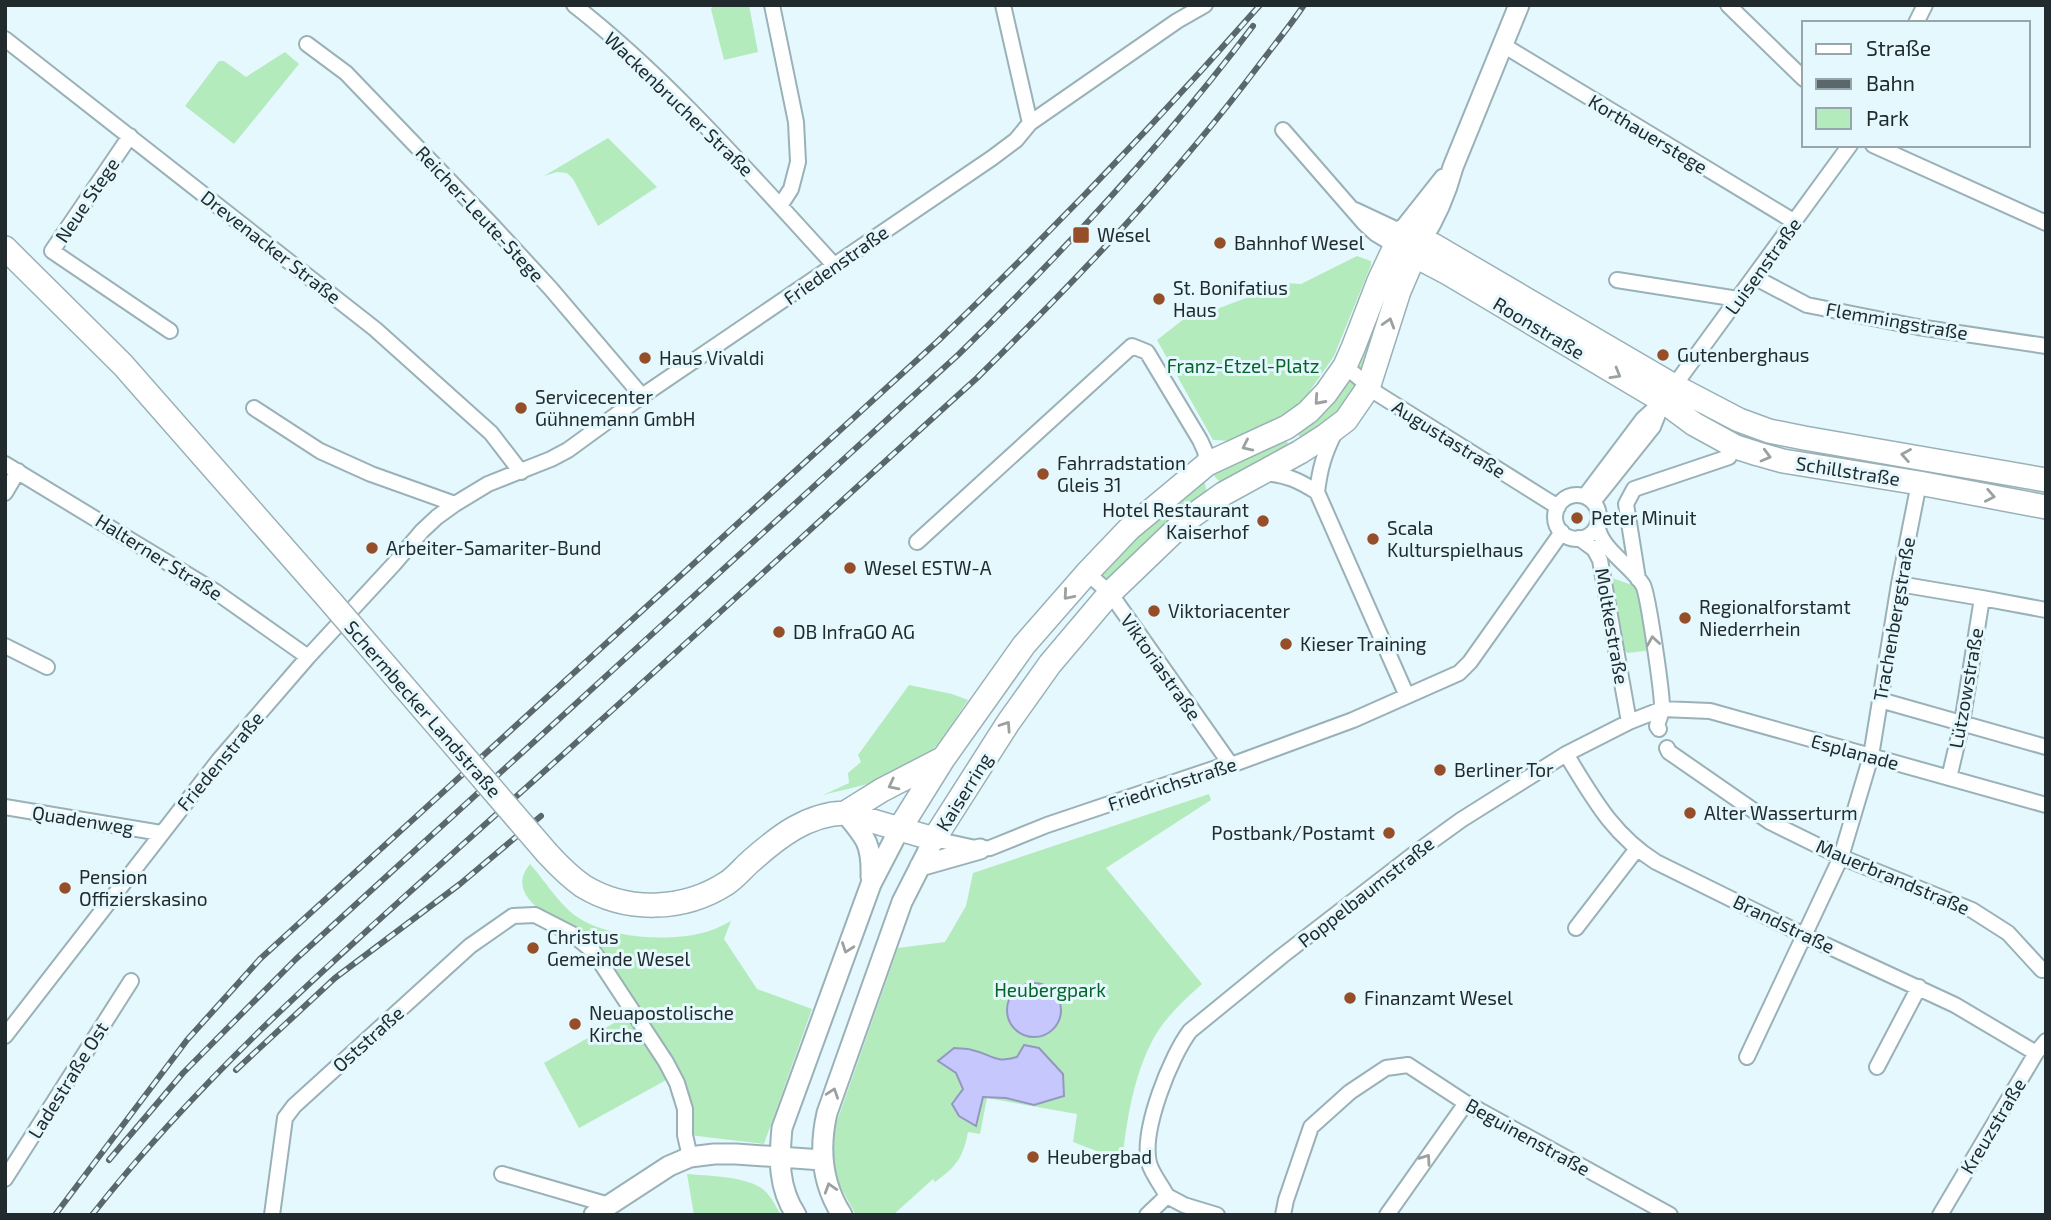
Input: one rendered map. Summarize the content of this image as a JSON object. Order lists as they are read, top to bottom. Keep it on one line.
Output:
{"streets":{"main road":["Roonstraße","Schillstraße","Schermbecker Landstraße","Kaiserring"],"street":["Wackenbrucher Straße","Korthauerstege","Neue Stege","Reicher-Leute-Stege","Drevenacker Straße","Friedenstraße","Luisenstraße","Flemmingstraße","Augustastraße","Halterner Straße","Trachenbergstraße","Moltkestraße","Viktoriastraße","Lützowstraße","Esplanade","Friedrichstraße","Quadenweg","Mauerbrandstraße","Poppelbaumstraße","Brandstraße","Oststraße","Ladestraße Ost","Kreuzstraße","Beguinenstraße"]},"crossings":[["Wackenbrucher Straße","Friedenstraße"],["Korthauerstege","Luisenstraße"],["Neue Stege","Drevenacker Straße"],["Reicher-Leute-Stege","Friedenstraße"],["Drevenacker Straße","Friedenstraße"],["Friedenstraße","Halterner Straße"],["Friedenstraße","Quadenweg"],["Luisenstraße","Flemmingstraße"],["Luisenstraße","Roonstraße"],["Luisenstraße","Augustastraße"],["Luisenstraße","Schillstraße"],["Luisenstraße","Moltkestraße"],["Luisenstraße","Friedrichstraße"],["Roonstraße","Schillstraße"],["Roonstraße","Kaiserring"],["Augustastraße","Moltkestraße"],["Augustastraße","Friedrichstraße"],["Augustastraße","Kaiserring"],["Schillstraße","Trachenbergstraße"],["Trachenbergstraße","Esplanade"],["Trachenbergstraße","Mauerbrandstraße"],["Trachenbergstraße","Brandstraße"],["Moltkestraße","Esplanade"],["Moltkestraße","Friedrichstraße"],["Moltkestraße","Poppelbaumstraße"],["Viktoriastraße","Friedrichstraße"],["Viktoriastraße","Kaiserring"],["Lützowstraße","Esplanade"],["Schermbecker Landstraße","Friedrichstraße"],["Schermbecker Landstraße","Kaiserring"],["Esplanade","Poppelbaumstraße"],["Friedrichstraße","Kaiserring"],["Poppelbaumstraße","Brandstraße"],["Brandstraße","Kreuzstraße"]],"parks":["Franz-Etzel-Platz","Heubergpark"],"places":{"transit":["Wesel"],"other":["Bahnhof Wesel","St. Bonifatius Haus","Gutenberghaus","Haus Vivaldi","Servicecenter Gühnemann GmbH","Fahrradstation Gleis 31","Peter Minuit","Hotel Restaurant Kaiserhof","Scala Kulturspielhaus","Arbeiter-Samariter-Bund","Wesel ESTW-A","Viktoriacenter","Regionalforstamt Niederrhein","DB InfraGO AG","Kieser Training","Berliner Tor","Alter Wasserturm","Postbank/Postamt","Pension Offizierskasino","Christus Gemeinde Wesel","Finanzamt Wesel","Neuapostolische Kirche","Heubergbad"]},"legend":["Straße","Bahn","Park"]}
